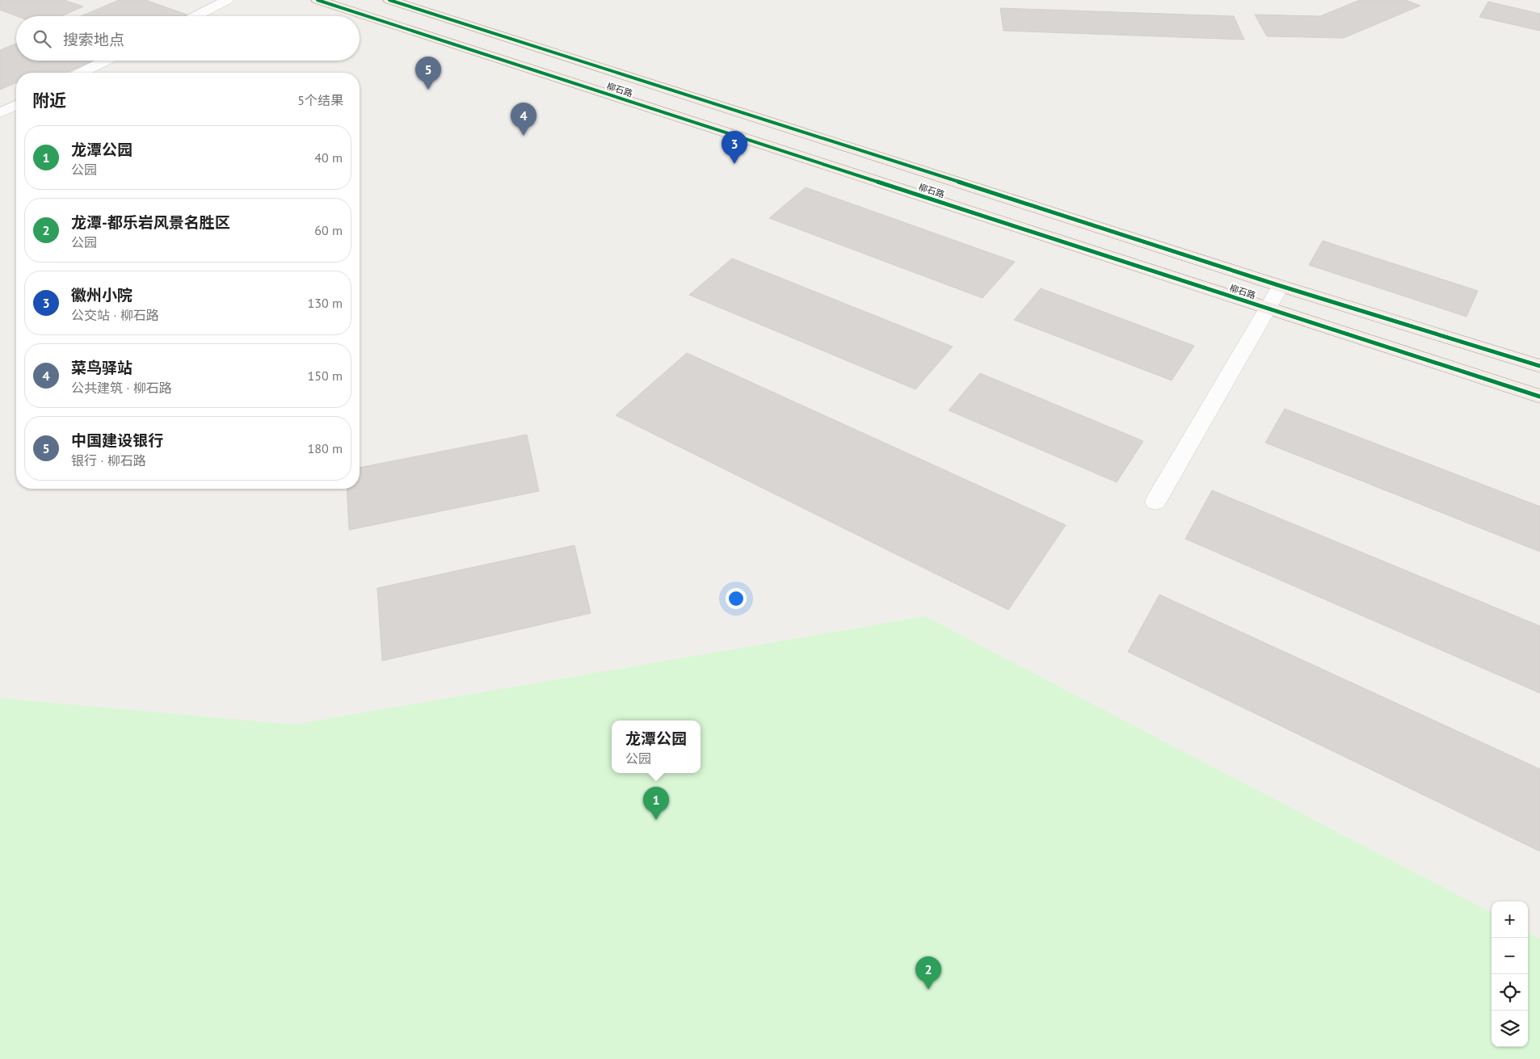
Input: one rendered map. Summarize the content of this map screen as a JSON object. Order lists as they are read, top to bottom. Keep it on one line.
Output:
{"streets":{"main road":["柳石路"]},"page":{"search":"搜索地点","pins":["5","4","3","1","2"],"heading":["附近","5个结果"],"list":[{"mark":"1","name":"龙潭公园","note":"公园","value":"40 m"},{"mark":"2","name":"龙潭-都乐岩风景名胜区","note":"公园","value":"60 m"},{"mark":"3","name":"徽州小院","note":"公交站 · 柳石路","value":"130 m"},{"mark":"4","name":"菜鸟驿站","note":"公共建筑 · 柳石路","value":"150 m"},{"mark":"5","name":"中国建设银行","note":"银行 · 柳石路","value":"180 m"}],"popup":["龙潭公园","公园"],"map_buttons":["+","−"]}}
